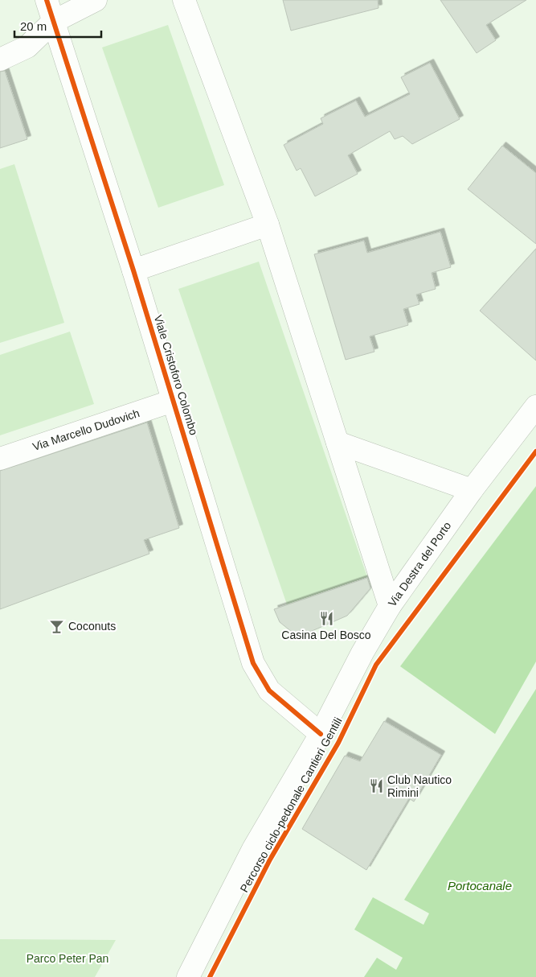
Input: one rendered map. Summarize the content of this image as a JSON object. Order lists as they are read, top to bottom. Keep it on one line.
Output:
{"streets":{"street":["Viale Cristoforo Colombo","Via Marcello Dudovich","Via Destra del Porto"],"cycle path":["Percorso ciclo-pedonale Cantieri Gentili"]},"crossings":[["Viale Cristoforo Colombo","Via Marcello Dudovich"],["Viale Cristoforo Colombo","Via Destra del Porto"]],"water":["Portocanale"],"parks":["Parco Peter Pan"],"places":{"restaurant":["Casina Del Bosco","Club Nautico Rimini"],"bar":["Coconuts"]},"scale_bar":"20 m"}
